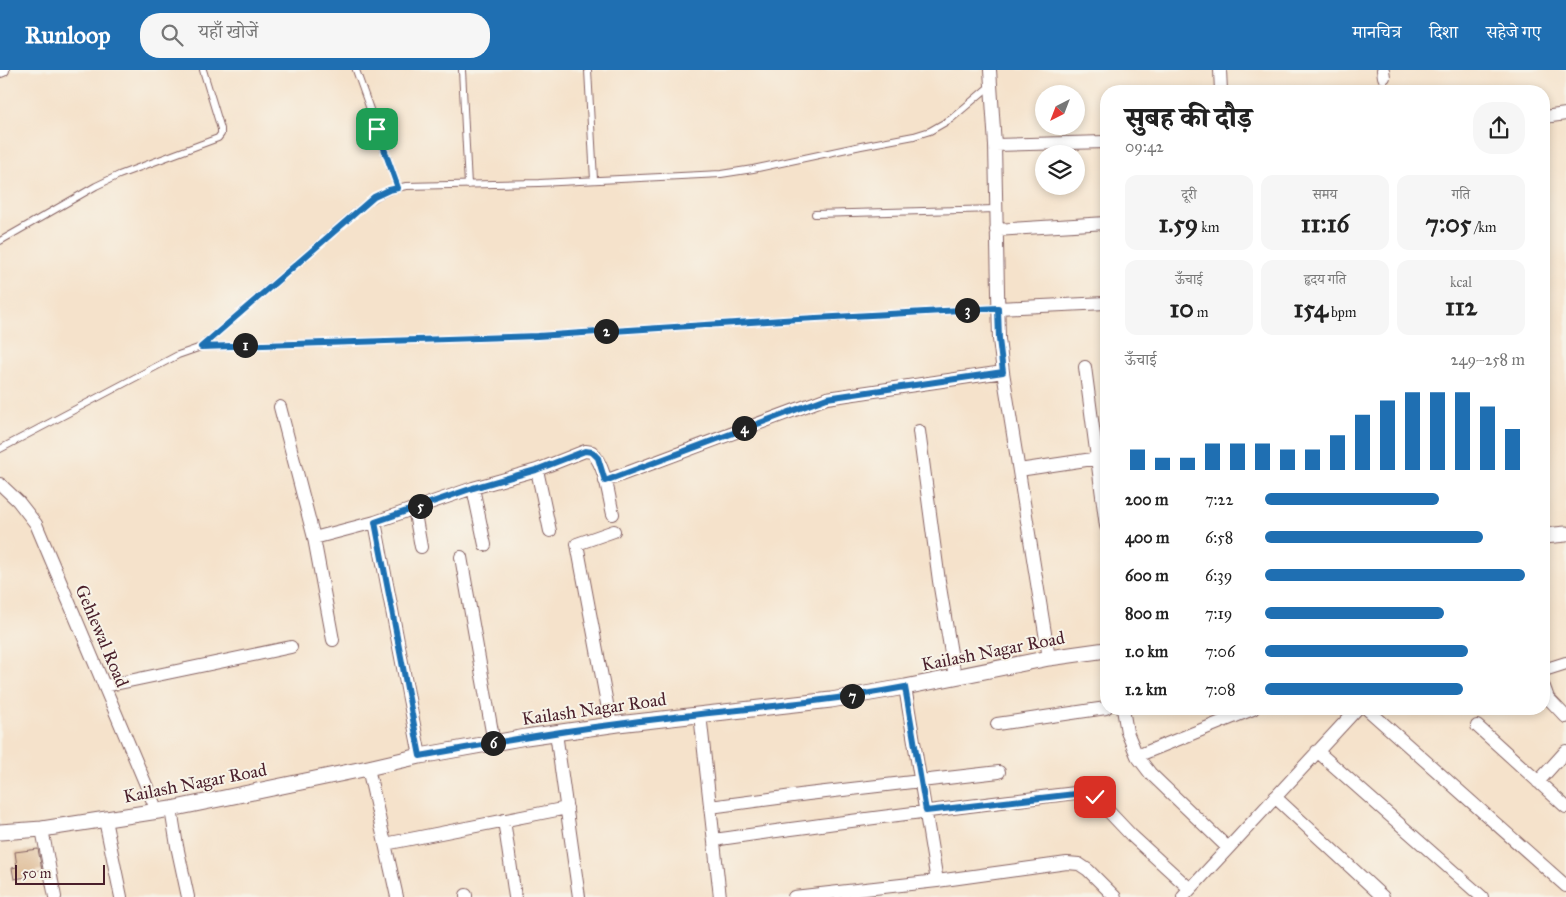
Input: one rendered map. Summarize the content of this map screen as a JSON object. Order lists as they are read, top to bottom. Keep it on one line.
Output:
{"streets":{"street":["Gehlewal Road","Kailash Nagar Road"]},"crossings":[["Gehlewal Road","Kailash Nagar Road"]],"scale_bar":"50 m","north":"bottom left","page":{"header":"Runloop","search":"यहाँ खोजें","nav":["मानचित्र","दिशा","सहेजे गए"],"heading":["सुबह की दौड़","09:42"],"stats":[["दूरी","1.59 km"],["समय","11:16"],["गति","7:05 /km"],["ऊँचाई","10 m"],["हृदय गति","154 bpm"],["kcal","112"]],"pins":["3","2","1","4","5","7","6"],"chart":["ऊँचाई","249–258 m"],"list":[{"name":"200 m","note":"7:22"},{"name":"400 m","note":"6:58"},{"name":"600 m","note":"6:39"},{"name":"800 m","note":"7:19"},{"name":"1.0 km","note":"7:06"},{"name":"1.2 km","note":"7:08"}],"scale":"50 m"}}
